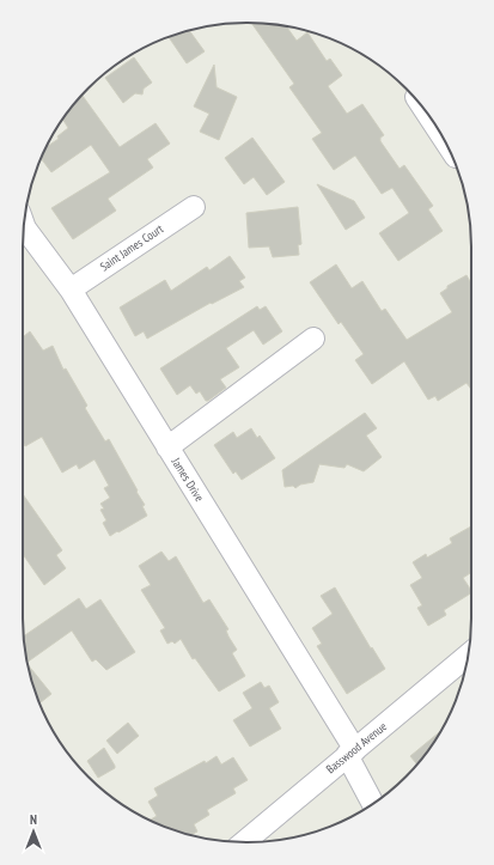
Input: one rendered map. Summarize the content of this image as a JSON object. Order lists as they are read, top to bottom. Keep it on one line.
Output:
{"streets":{"street":["Saint James Court","James Drive","Basswood Avenue"]},"crossings":[["Saint James Court","James Drive"],["James Drive","Basswood Avenue"]],"north":"top"}
